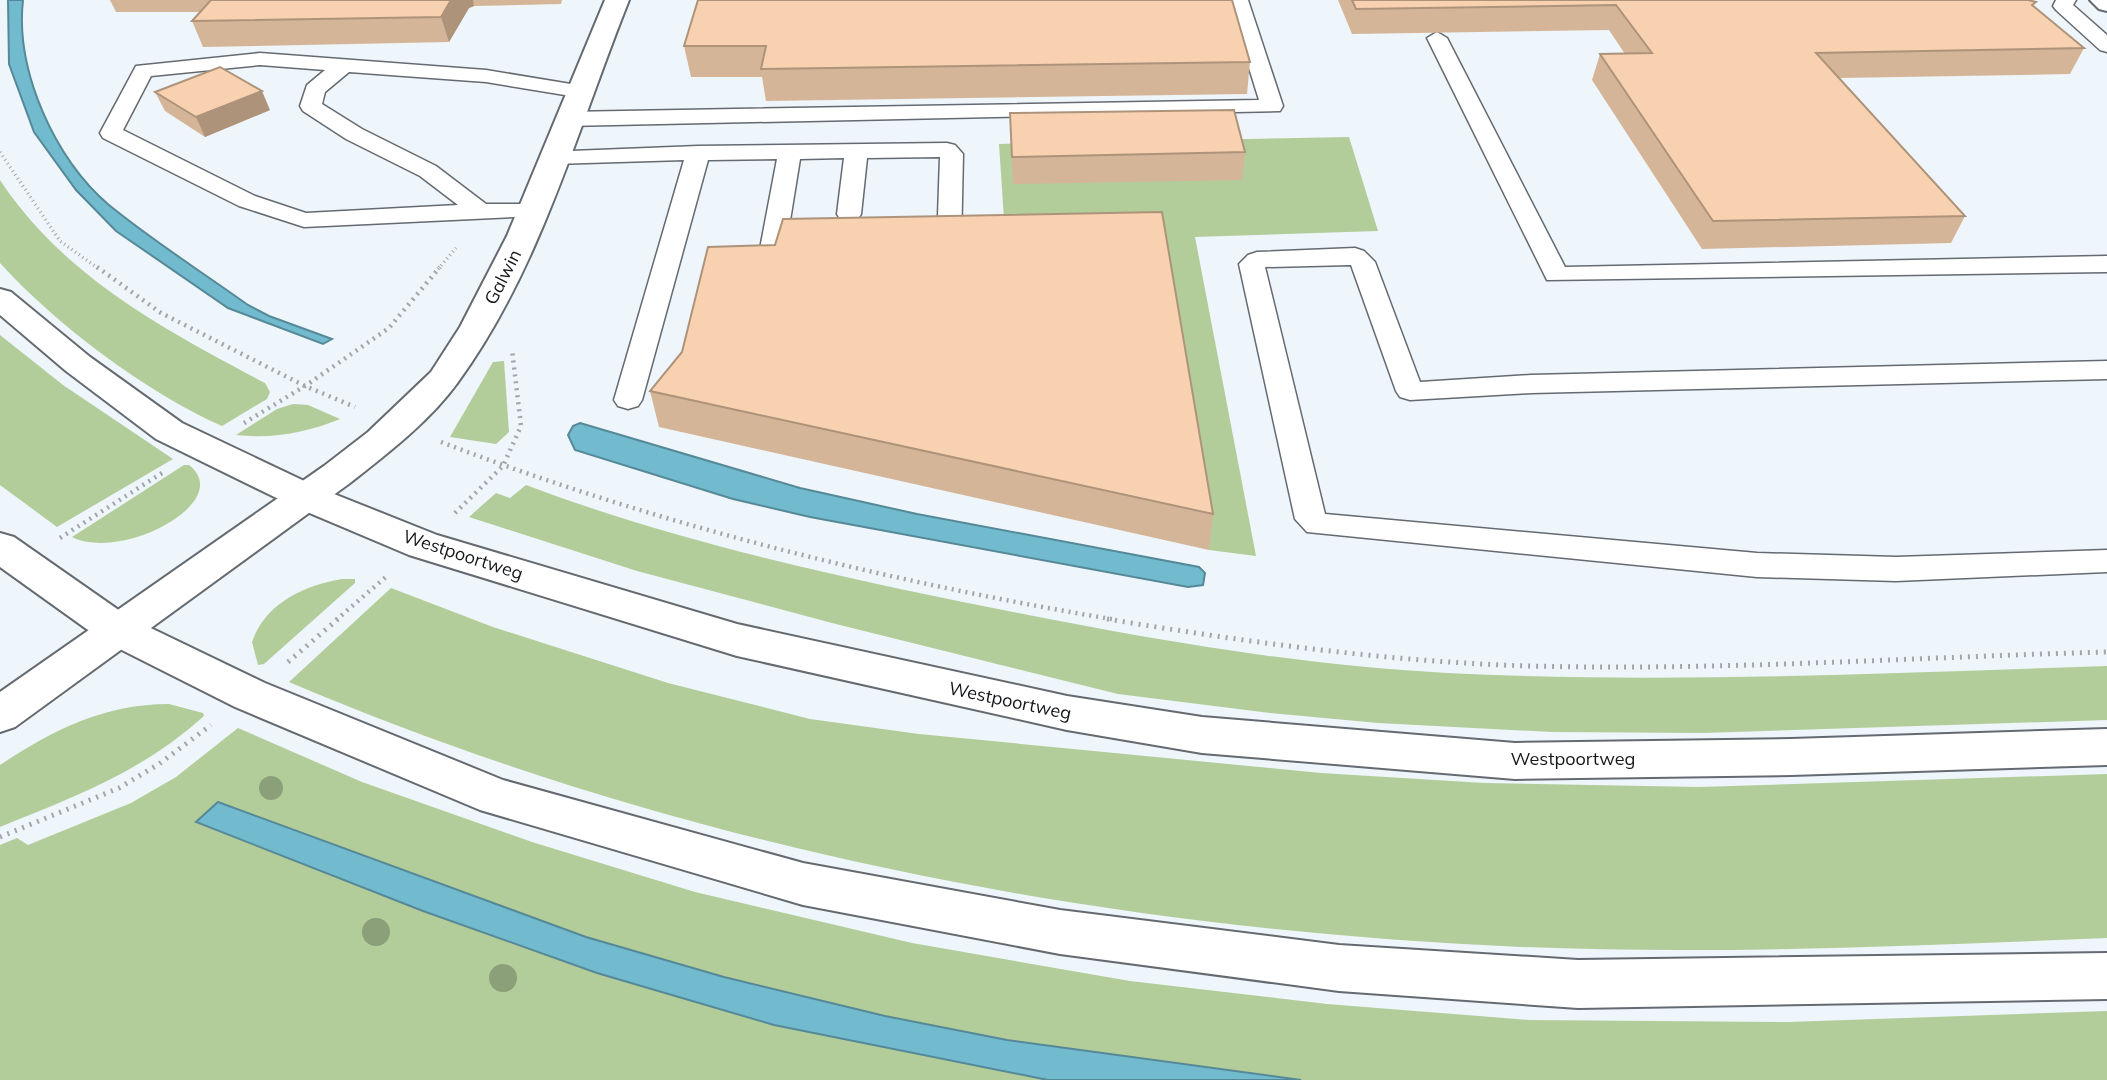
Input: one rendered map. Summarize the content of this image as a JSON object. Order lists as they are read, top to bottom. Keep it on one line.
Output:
{"streets":{"main road":["Galwin","Westpoortweg"]},"crossings":[["Galwin","Westpoortweg"]]}
